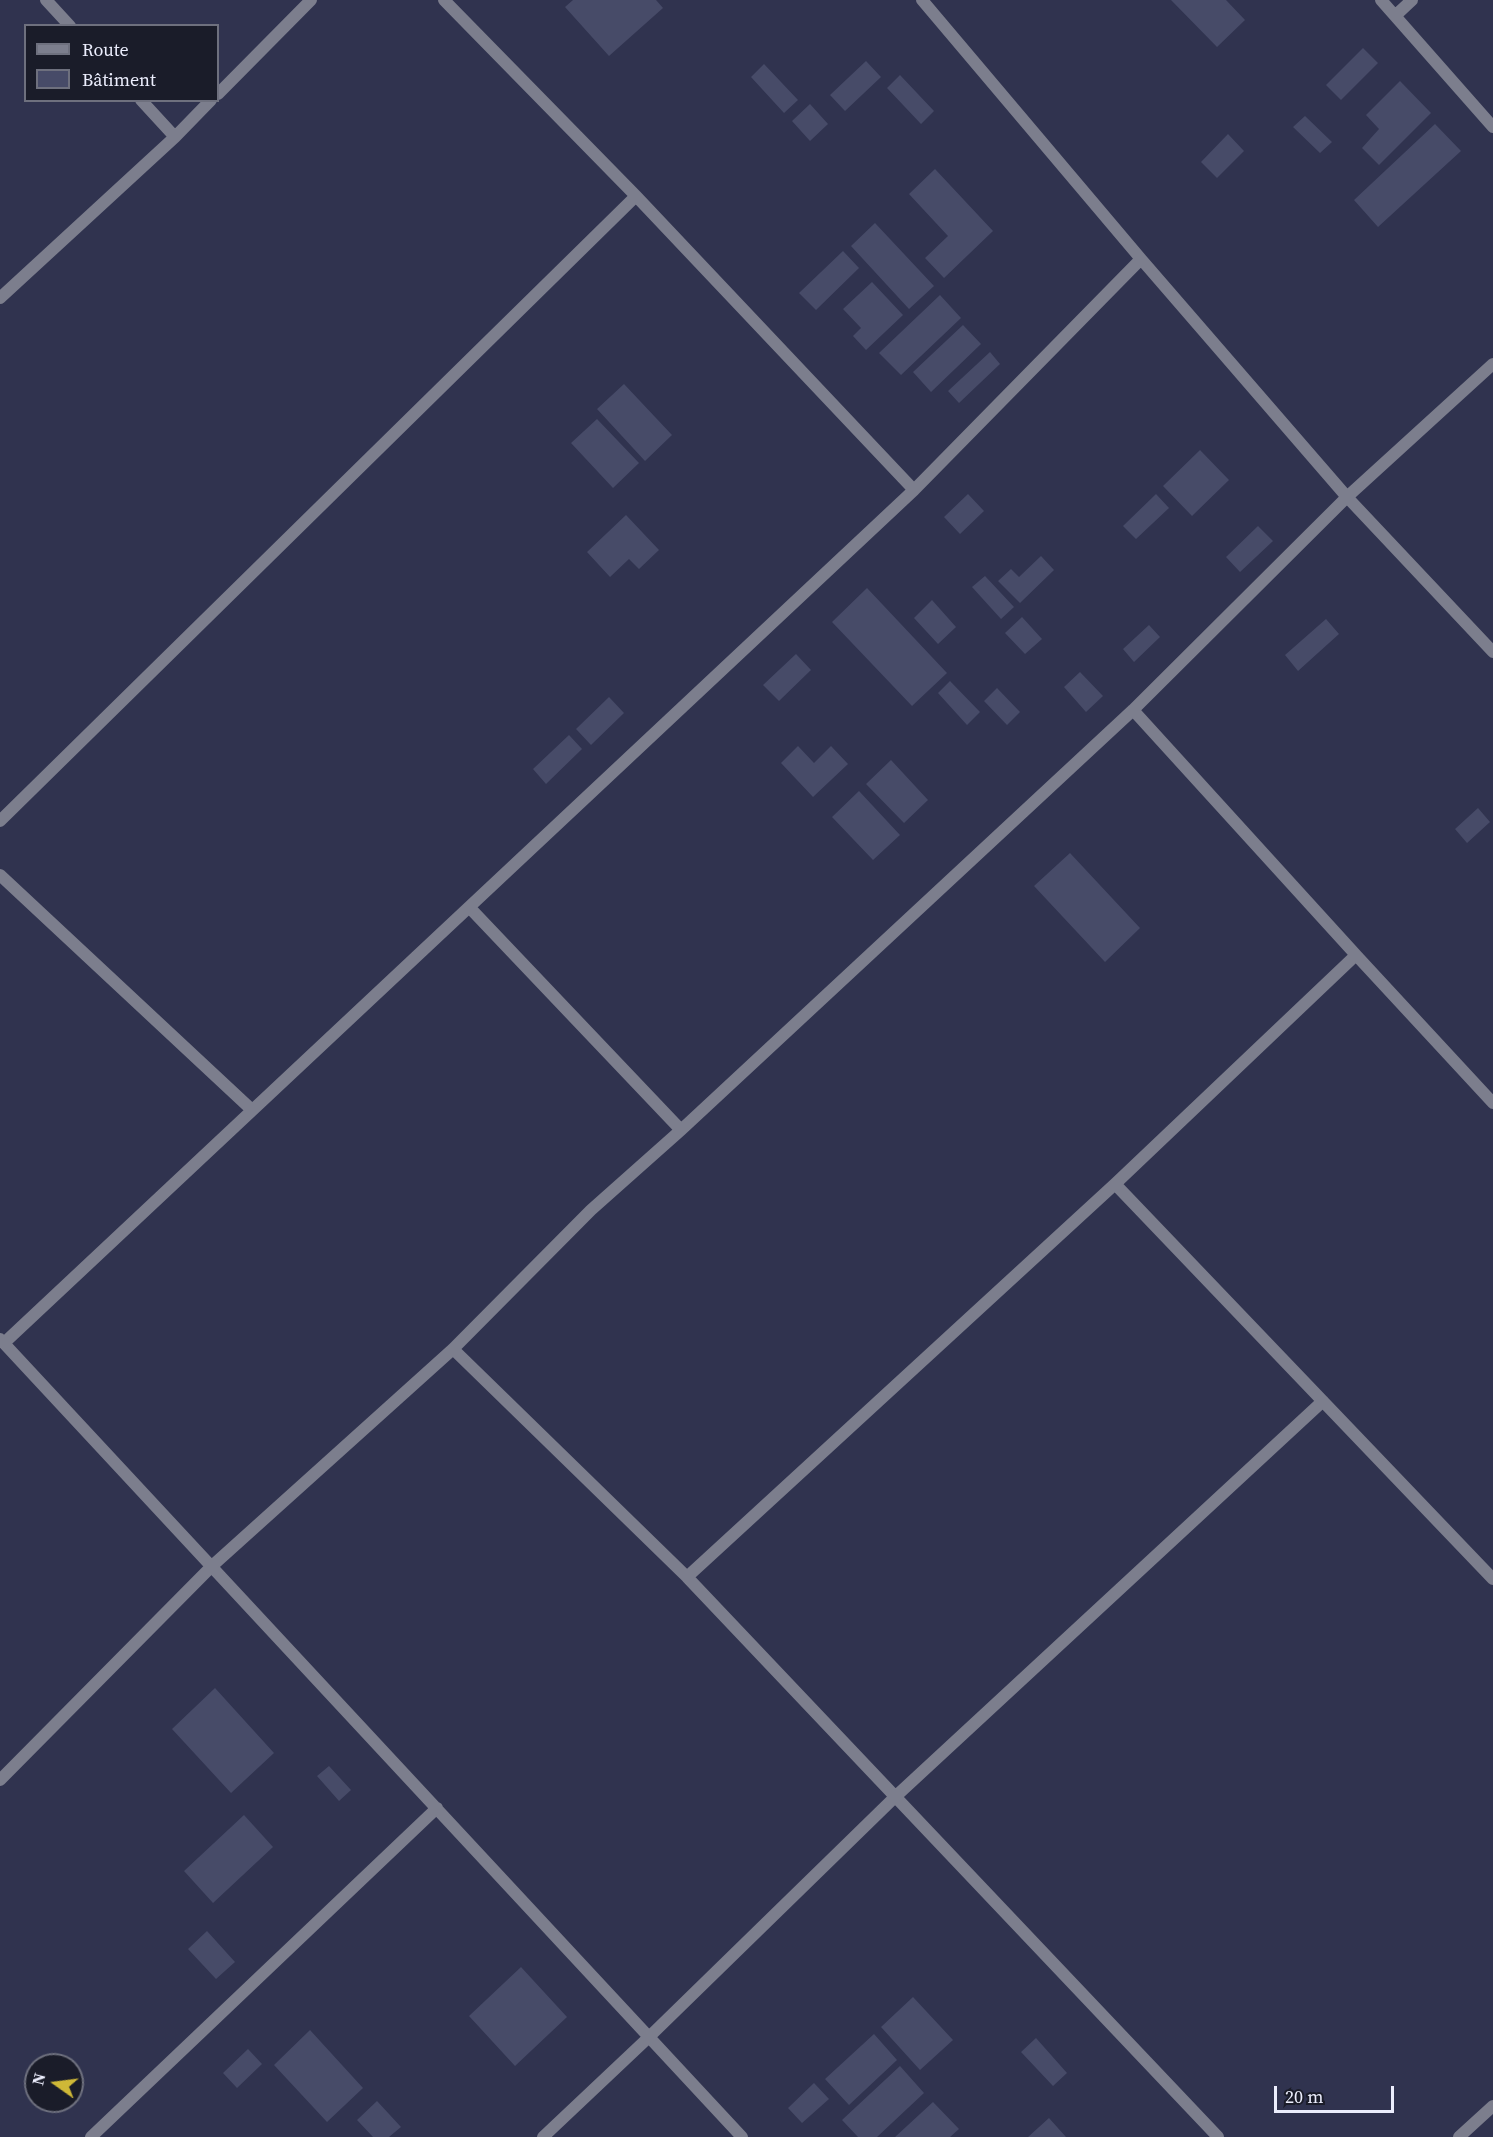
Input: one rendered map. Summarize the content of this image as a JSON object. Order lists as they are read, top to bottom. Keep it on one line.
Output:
{"legend":["Route","Bâtiment"],"scale_bar":"20 m","north":"left"}
